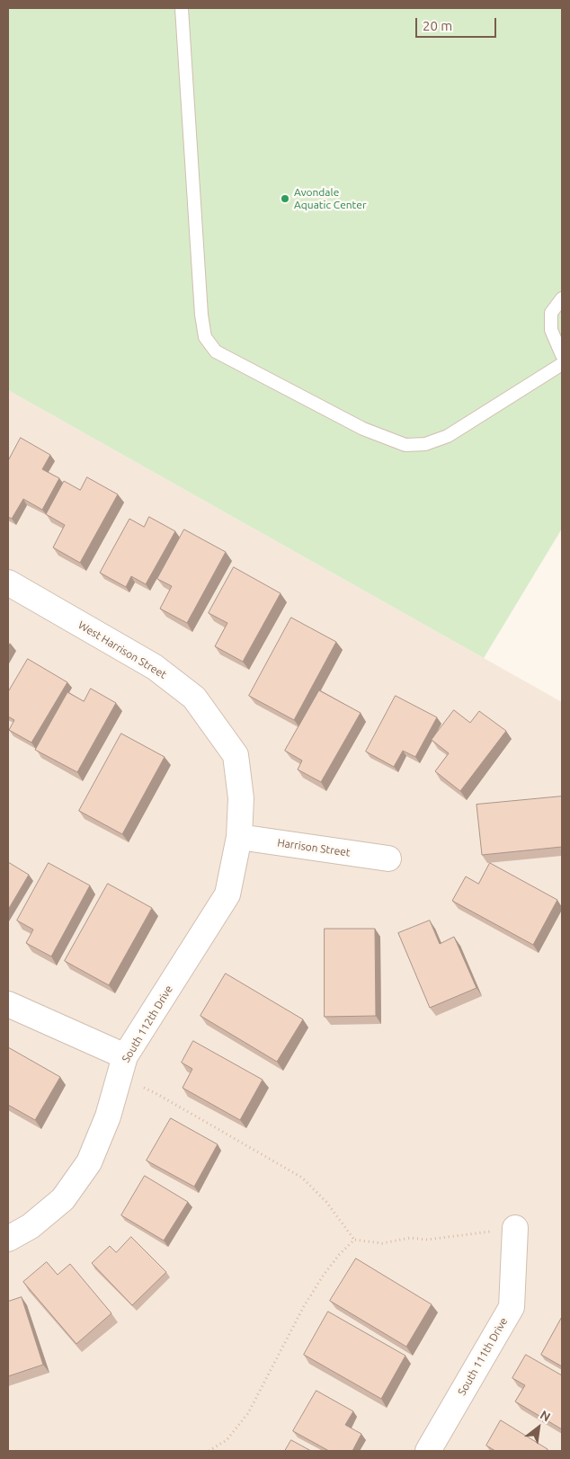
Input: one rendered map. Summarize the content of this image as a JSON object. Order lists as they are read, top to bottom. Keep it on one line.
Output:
{"streets":{"street":["West Harrison Street","Harrison Street","South 112th Drive","South 111th Drive"]},"crossings":[["West Harrison Street","Harrison Street"],["West Harrison Street","South 112th Drive"],["Harrison Street","South 112th Drive"]],"places":["Avondale Aquatic Center"],"scale_bar":"20 m","north":"top right"}
